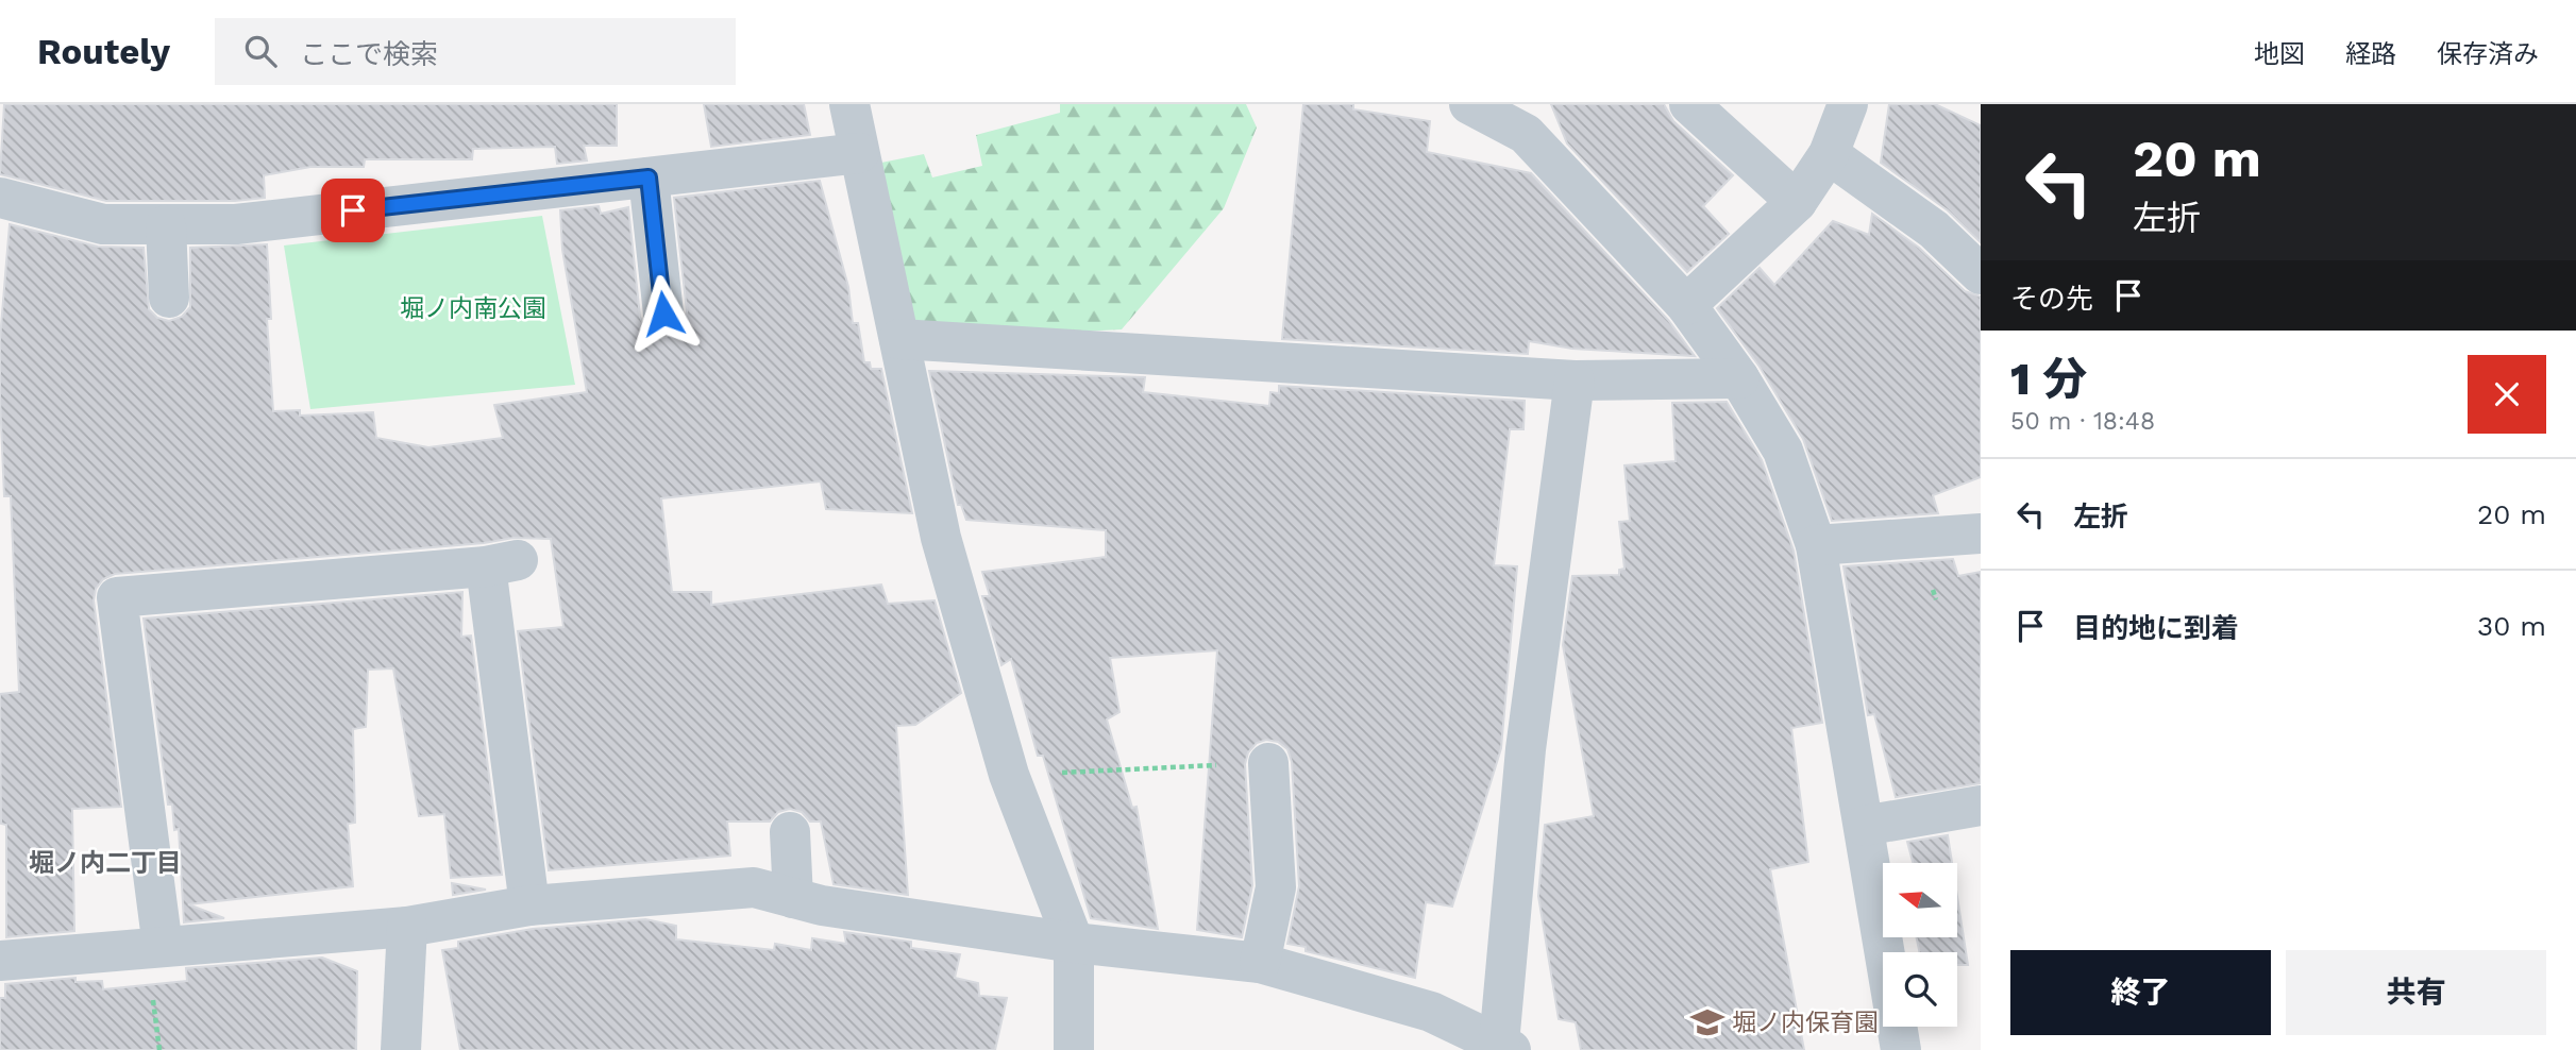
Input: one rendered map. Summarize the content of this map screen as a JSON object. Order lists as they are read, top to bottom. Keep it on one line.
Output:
{"districts":["堀ノ内二丁目"],"parks":["堀ノ内南公園"],"places":{"school or university":["堀ノ内保育園"]},"north":"left","page":{"header":"Routely","search":"ここで検索","nav":["地図","経路","保存済み"],"turn":["20 m","左折"],"then":"その先","heading":["1 分","50 m · 18:48"],"list":[{"name":"左折","value":"20 m"},{"name":"目的地に到着","value":"30 m"}],"buttons":["終了","共有"]}}
